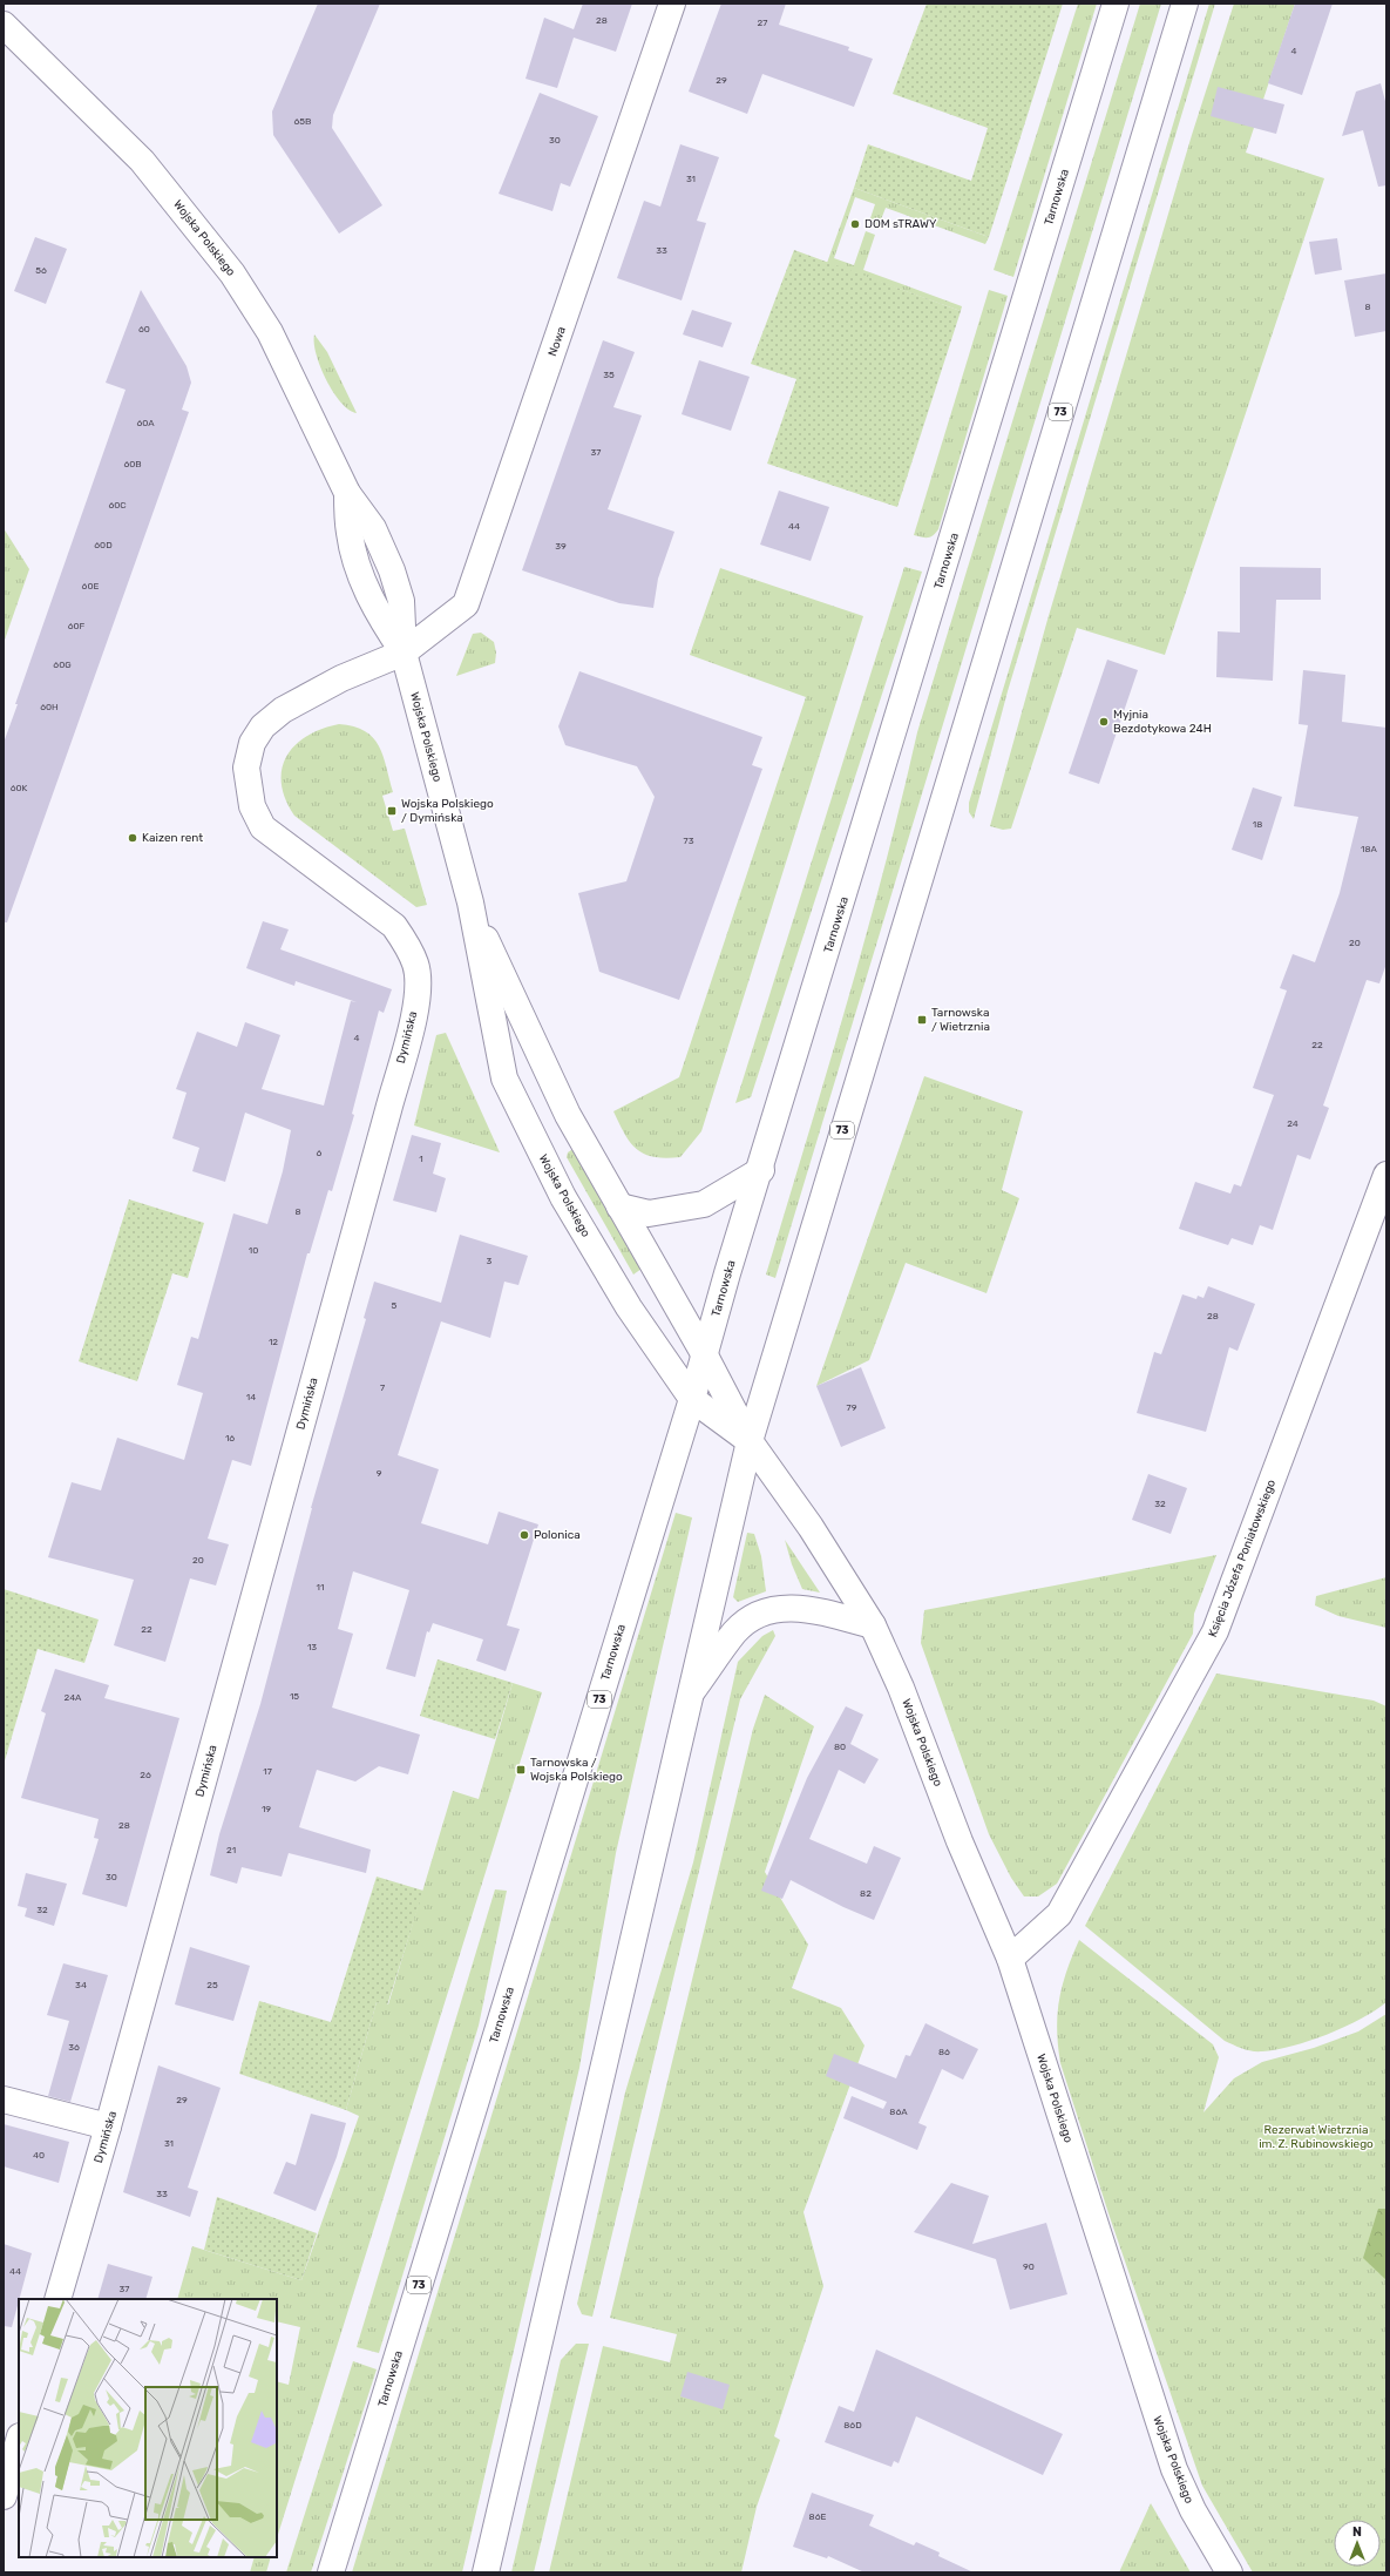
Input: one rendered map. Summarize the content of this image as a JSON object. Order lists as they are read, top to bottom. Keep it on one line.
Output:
{"streets":{"street":["Tarnowska","Wojska Polskiego","Nowa","73","Dymińska","Księcia Józefa Poniatowskiego"]},"crossings":[["Tarnowska","Wojska Polskiego"],["Wojska Polskiego","Nowa"],["Wojska Polskiego","73"],["Wojska Polskiego","Dymińska"],["Wojska Polskiego","Księcia Józefa Poniatowskiego"],["Nowa","Dymińska"]],"parks":["Rezerwat Wietrznia im. Z. Rubinowskiego"],"places":{"other":["DOM sTRAWY","Myjnia Bezdotykowa 24H","Kaizen rent","Polonica"],"transit":["Wojska Polskiego / Dymińska","Tarnowska / Wietrznia","Tarnowska / Wojska Polskiego"]},"house_numbers":["28","27","4","29","65B","30","31","33","56","8","60","35","60A","37","60B","60C","44","60D","39","60E","60F","60G","60H","60K","18","73","18A","20","4","22","24","6","1","8","10","3","5","28","12","7","14","79","16","9","32","20","11","22","13","15","24A","80","17","26","19","28","21","30","82","32","34","25","36","86","29","86A","31","40","33","90","44","37","86D","86E"],"north":"top"}
